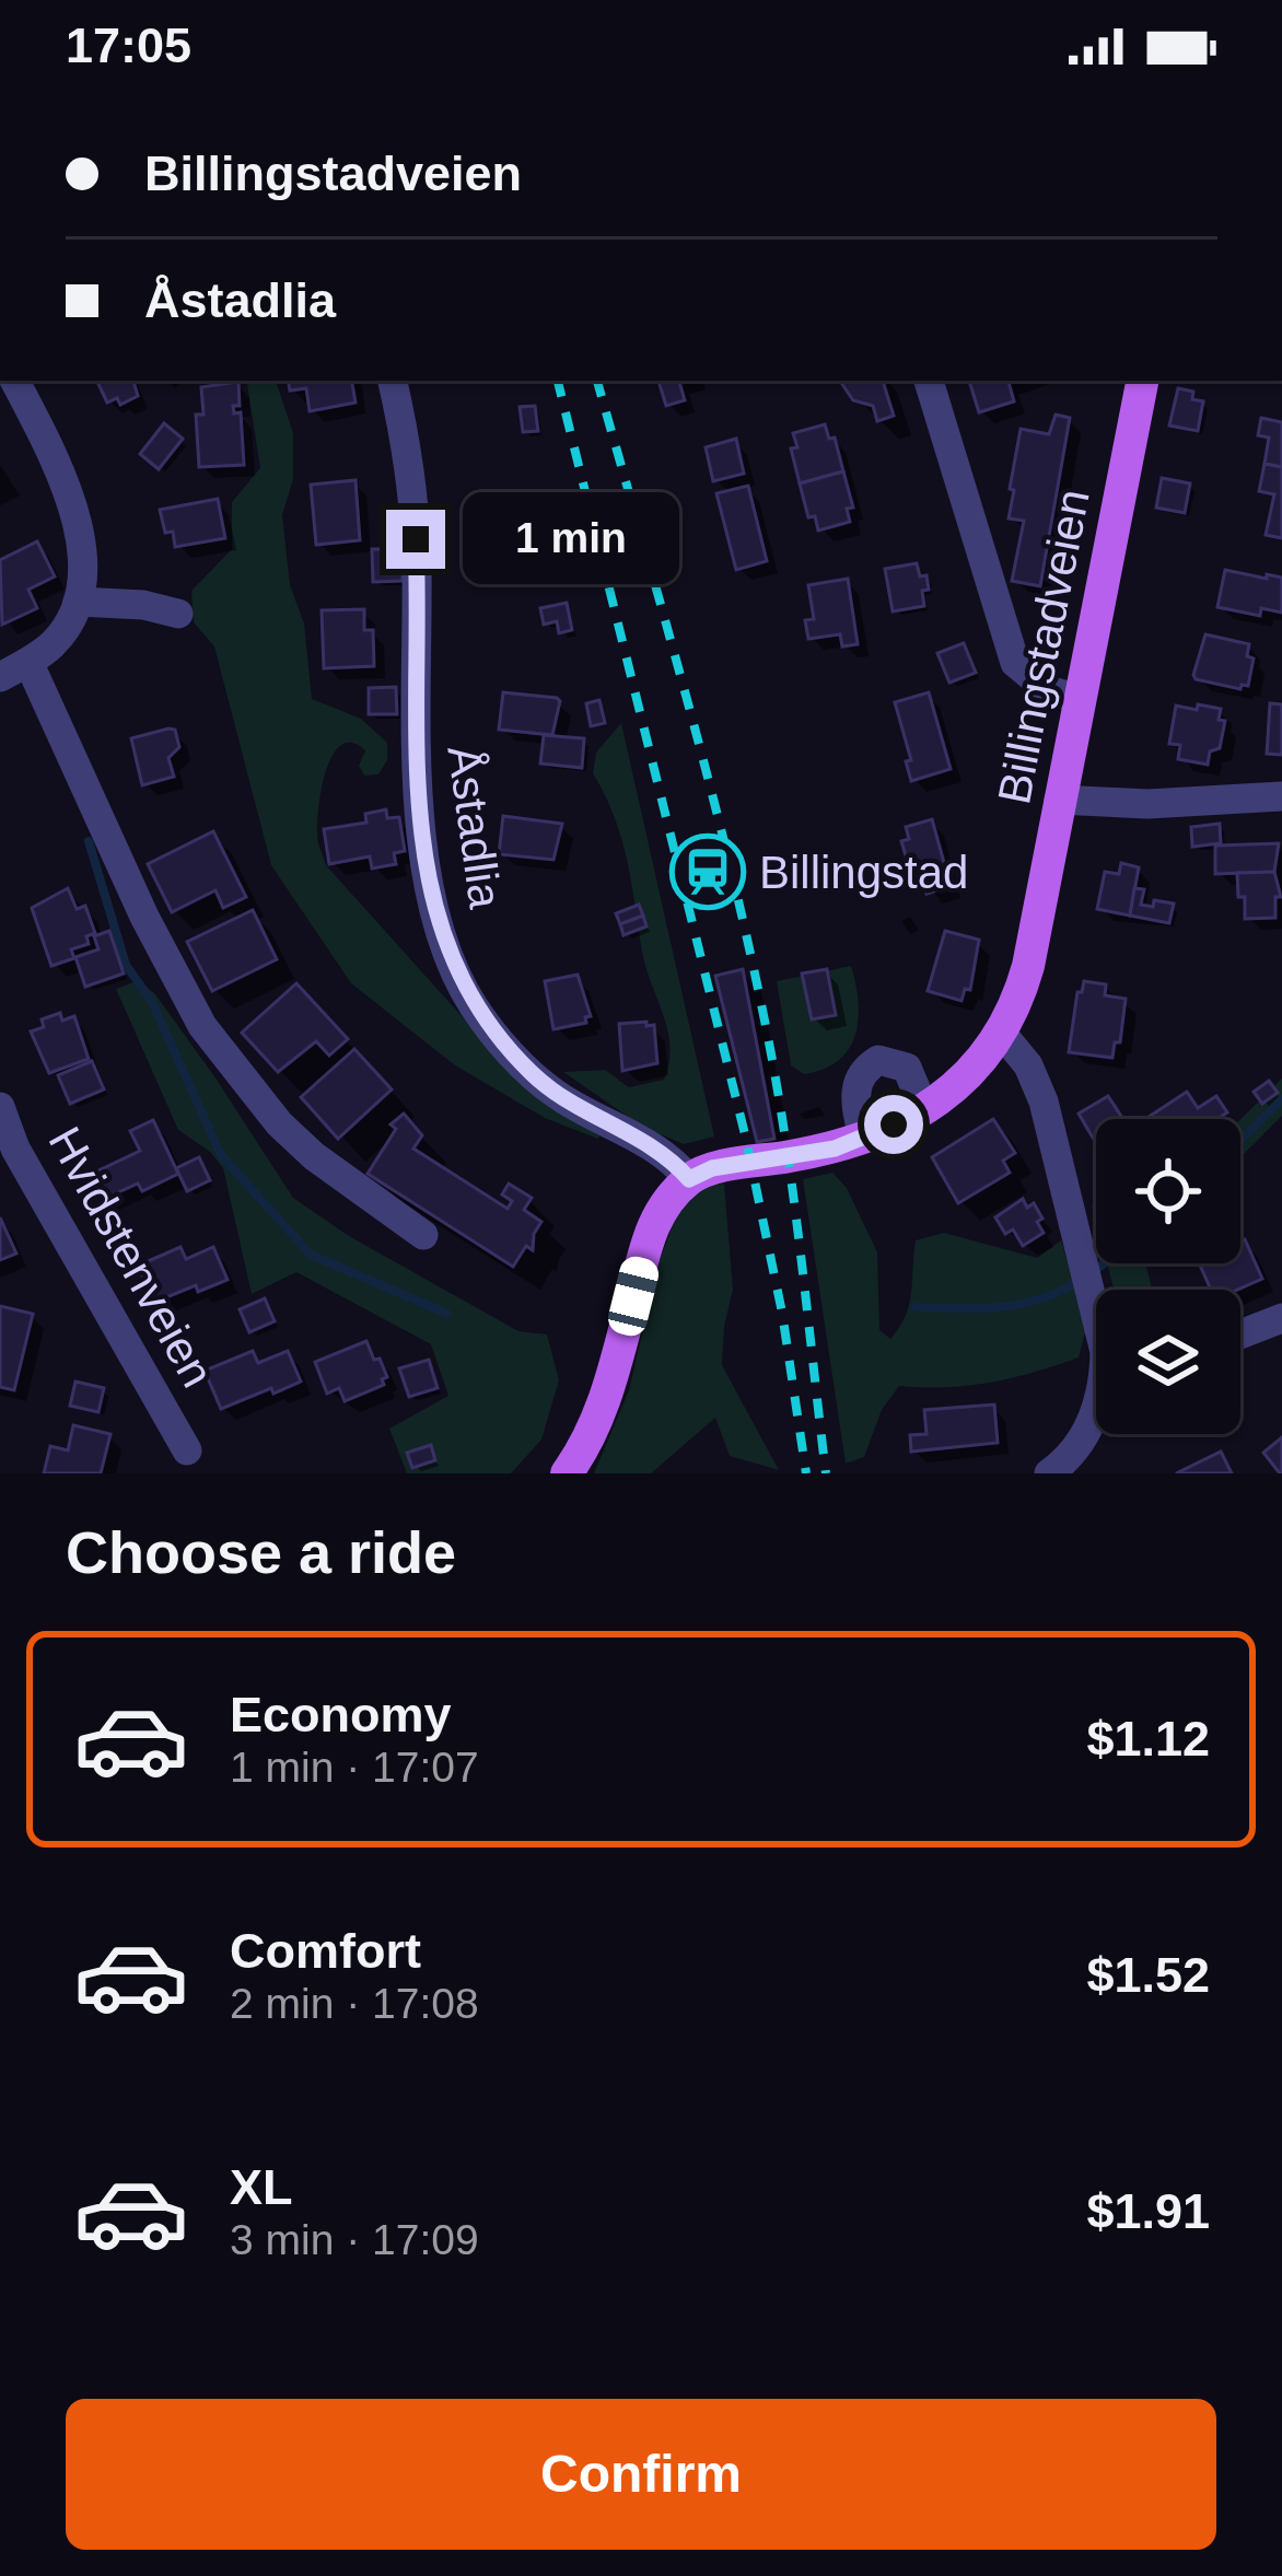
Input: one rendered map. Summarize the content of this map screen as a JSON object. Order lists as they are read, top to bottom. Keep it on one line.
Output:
{"streets":{"main road":["Billingstadveien"],"street":["Åstadlia","Hvidstenveien"]},"crossings":[["Billingstadveien","Åstadlia"]],"places":{"station":["Billingstad"]},"page":{"status":"17:05","banner":["Billingstadveien","Åstadlia"],"bubble":"1 min","heading":"Choose a ride","list":[{"name":"Economy","note":"1 min · 17:07","value":"$1.12"},{"name":"Comfort","note":"2 min · 17:08","value":"$1.52"},{"name":"XL","note":"3 min · 17:09","value":"$1.91"}],"buttons":"Confirm"}}
